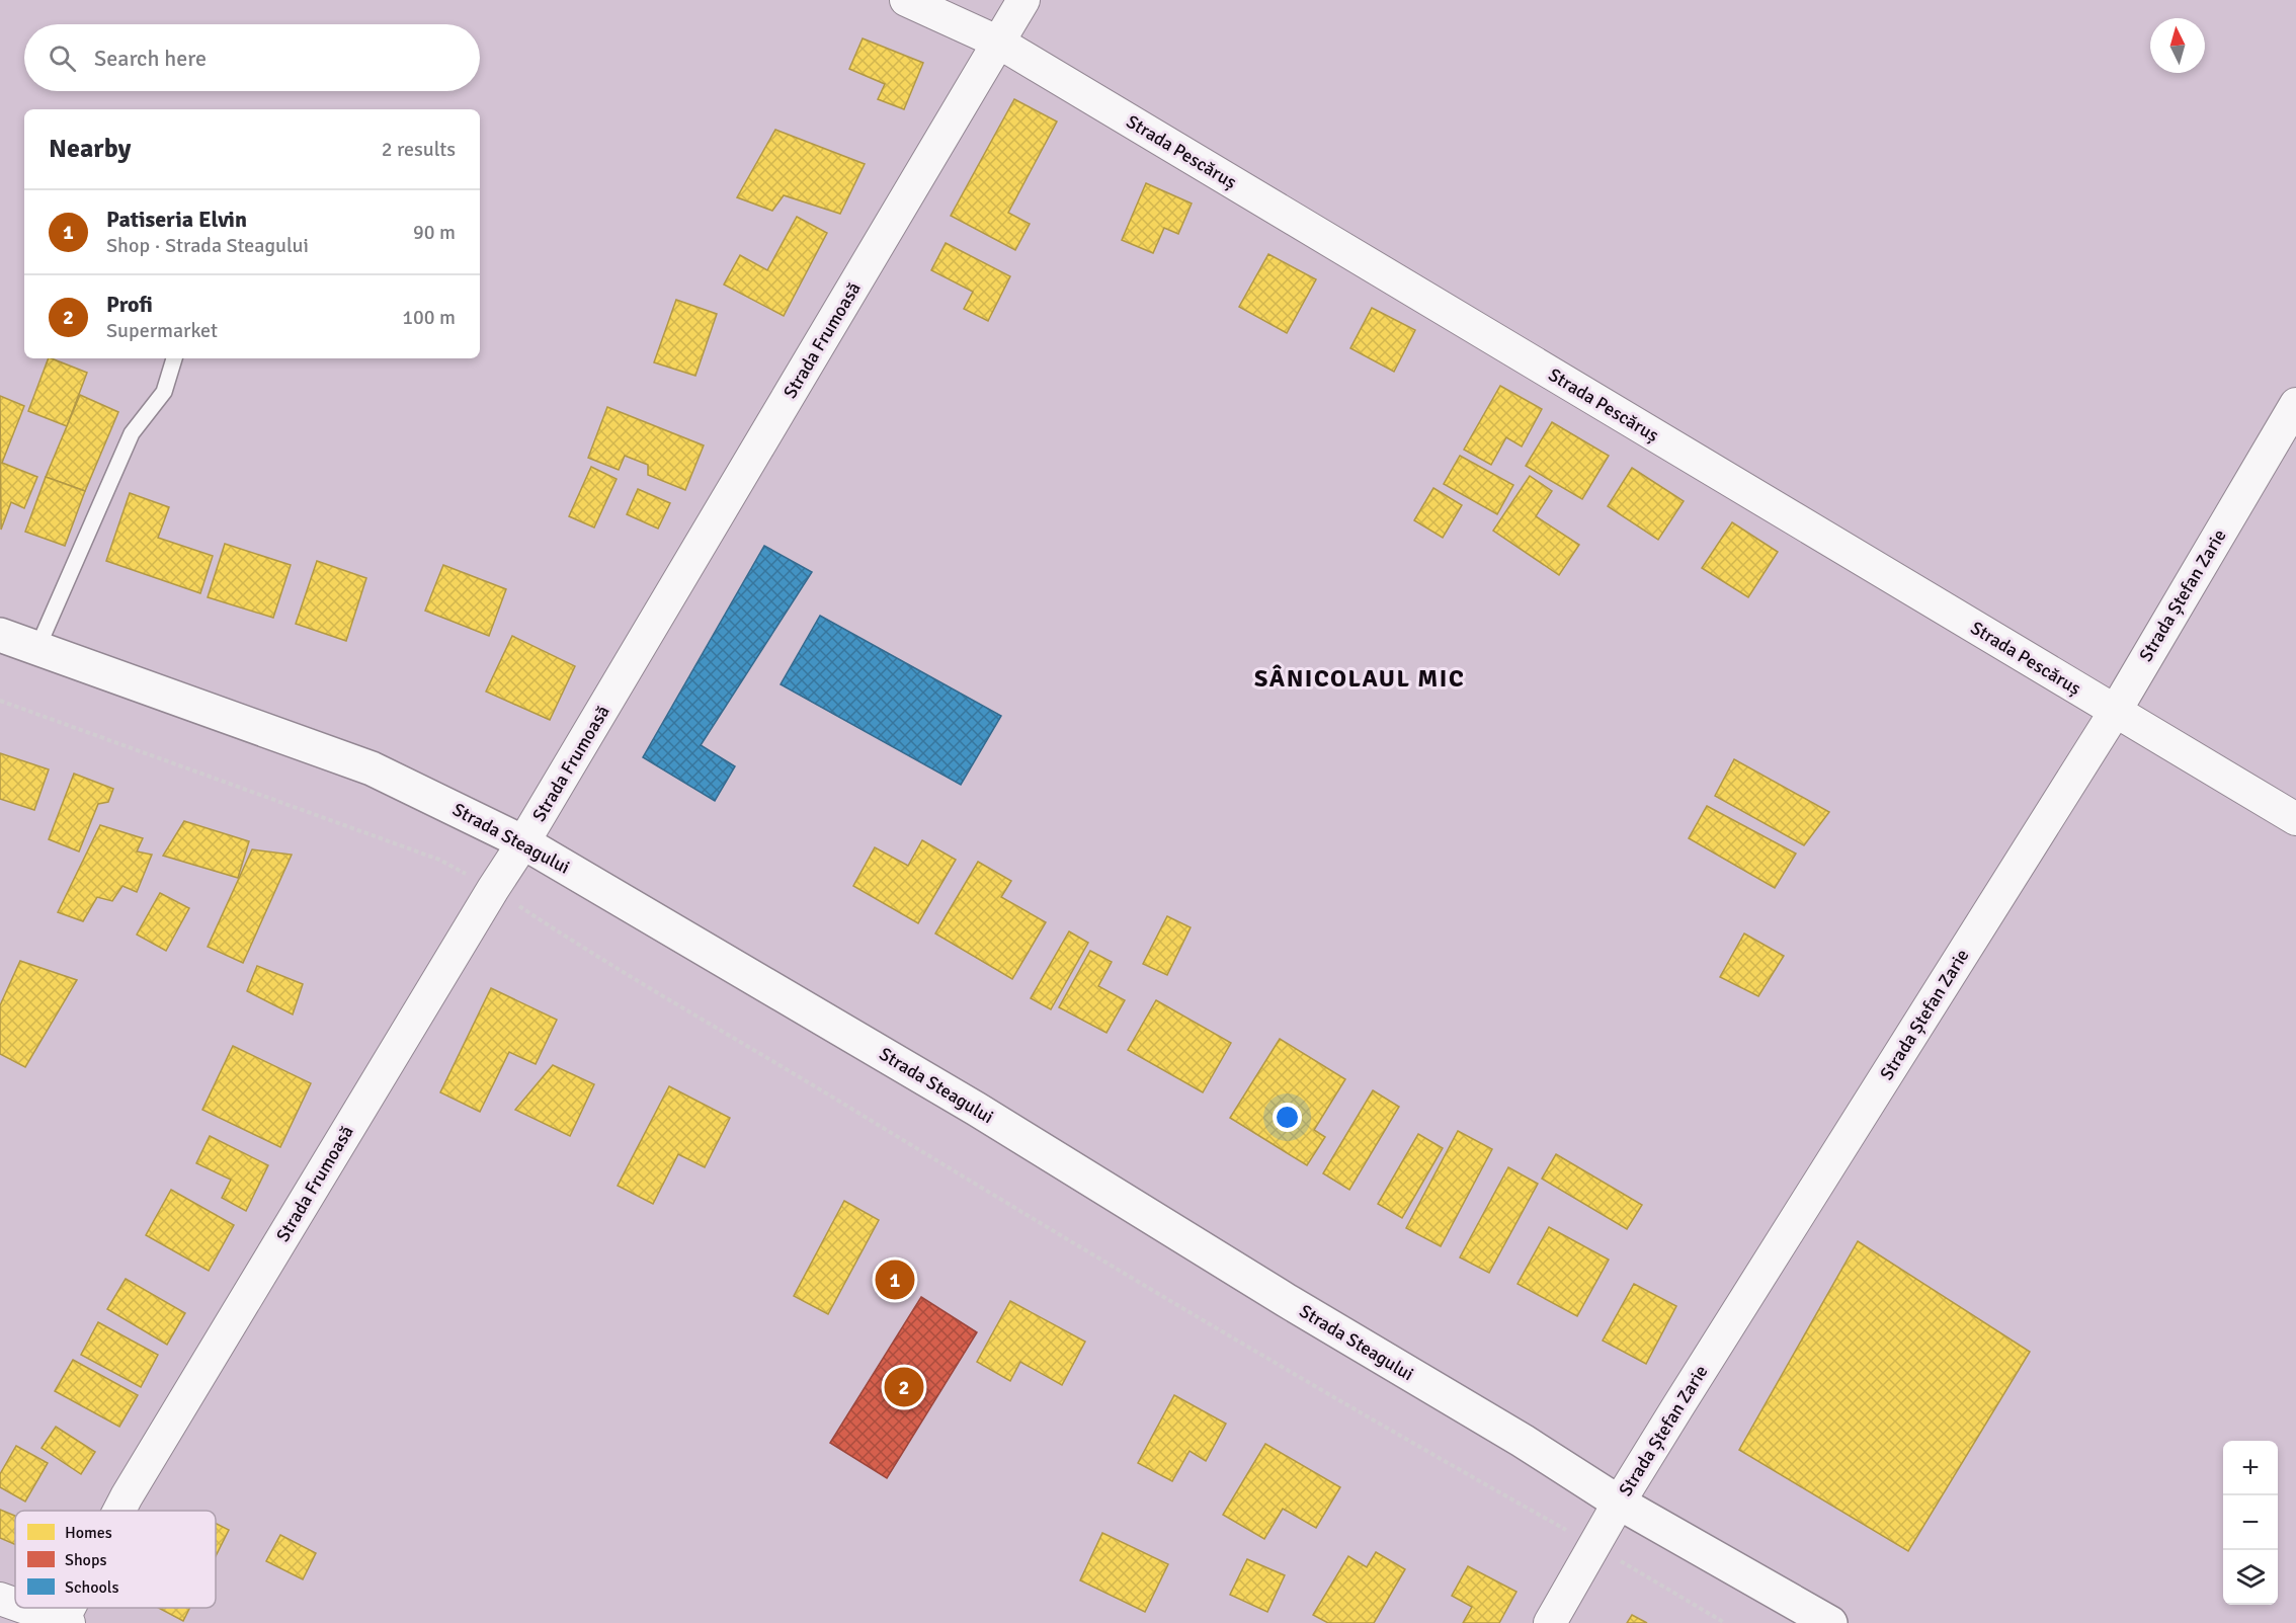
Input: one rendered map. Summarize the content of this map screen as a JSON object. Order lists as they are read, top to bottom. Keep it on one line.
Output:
{"streets":{"main road":["Strada Steagului"],"street":["Strada Pescăruș","Strada Frumoasă","Strada Ștefan Zarie"]},"crossings":[["Strada Pescăruș","Strada Frumoasă"],["Strada Pescăruș","Strada Ștefan Zarie"],["Strada Frumoasă","Strada Steagului"],["Strada Ștefan Zarie","Strada Steagului"]],"districts":["SÂNICOLAUL MIC"],"legend":["Homes","Shops","Schools"],"north":"top","page":{"search":"Search here","heading":["Nearby","2 results"],"list":[{"mark":"1","name":"Patiseria Elvin","note":"Shop · Strada Steagului","value":"90 m"},{"mark":"2","name":"Profi","note":"Supermarket","value":"100 m"}],"pins":["1","2"],"map_buttons":["+","−"]}}
